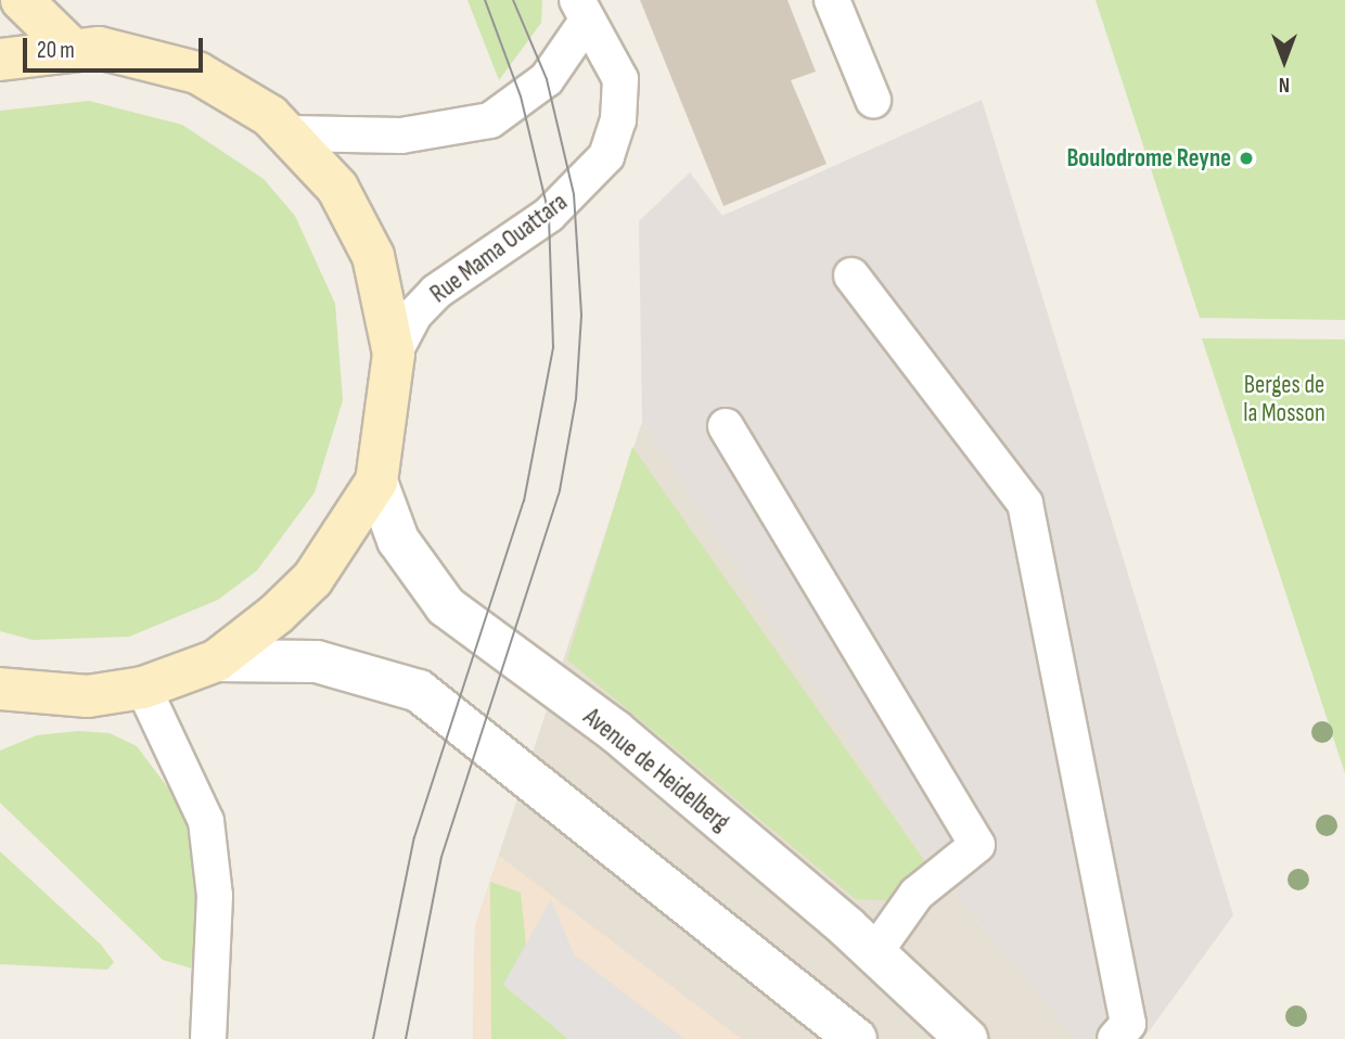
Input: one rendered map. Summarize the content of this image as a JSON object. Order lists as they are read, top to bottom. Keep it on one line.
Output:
{"streets":{"street":["Avenue de Heidelberg"],"lane":["Rue Mama Ouattara"]},"parks":["Berges de la Mosson"],"places":["Boulodrome Reyne"],"scale_bar":"20 m","north":"bottom"}
